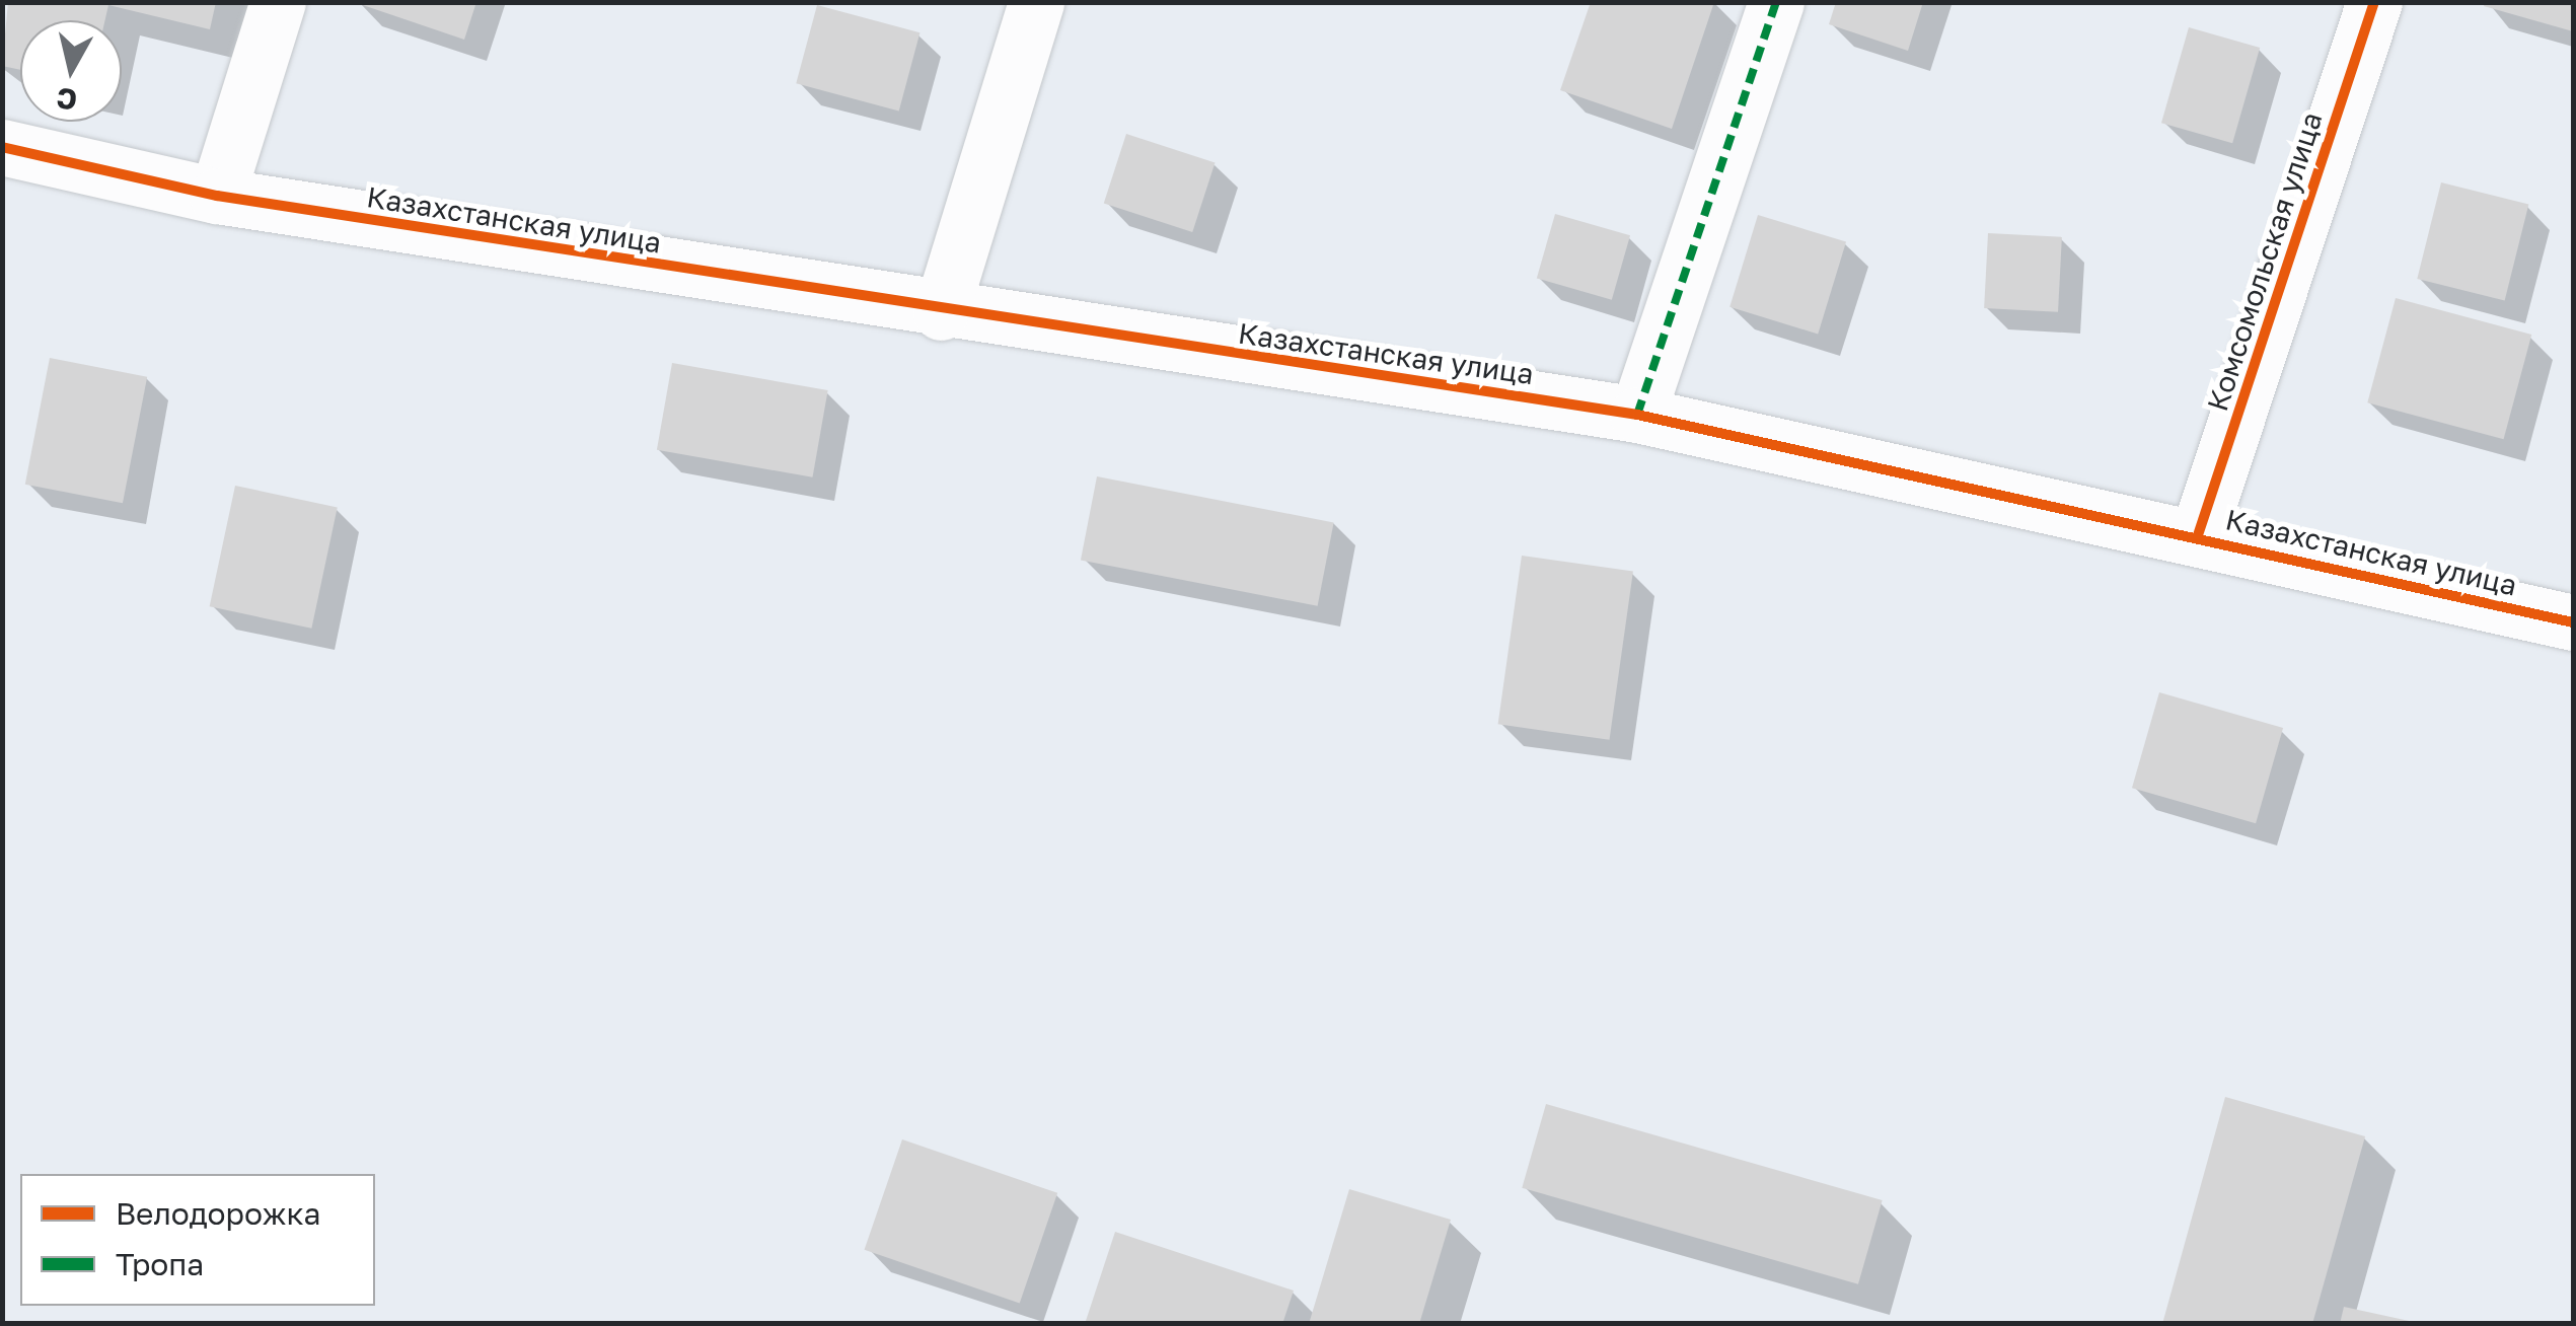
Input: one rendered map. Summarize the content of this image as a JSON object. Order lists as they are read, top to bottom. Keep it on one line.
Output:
{"streets":{"street":["Казахстанская улица","Комсомольская улица"]},"crossings":[["Казахстанская улица","Комсомольская улица"]],"legend":["Велодорожка","Тропа"],"north":"bottom"}
